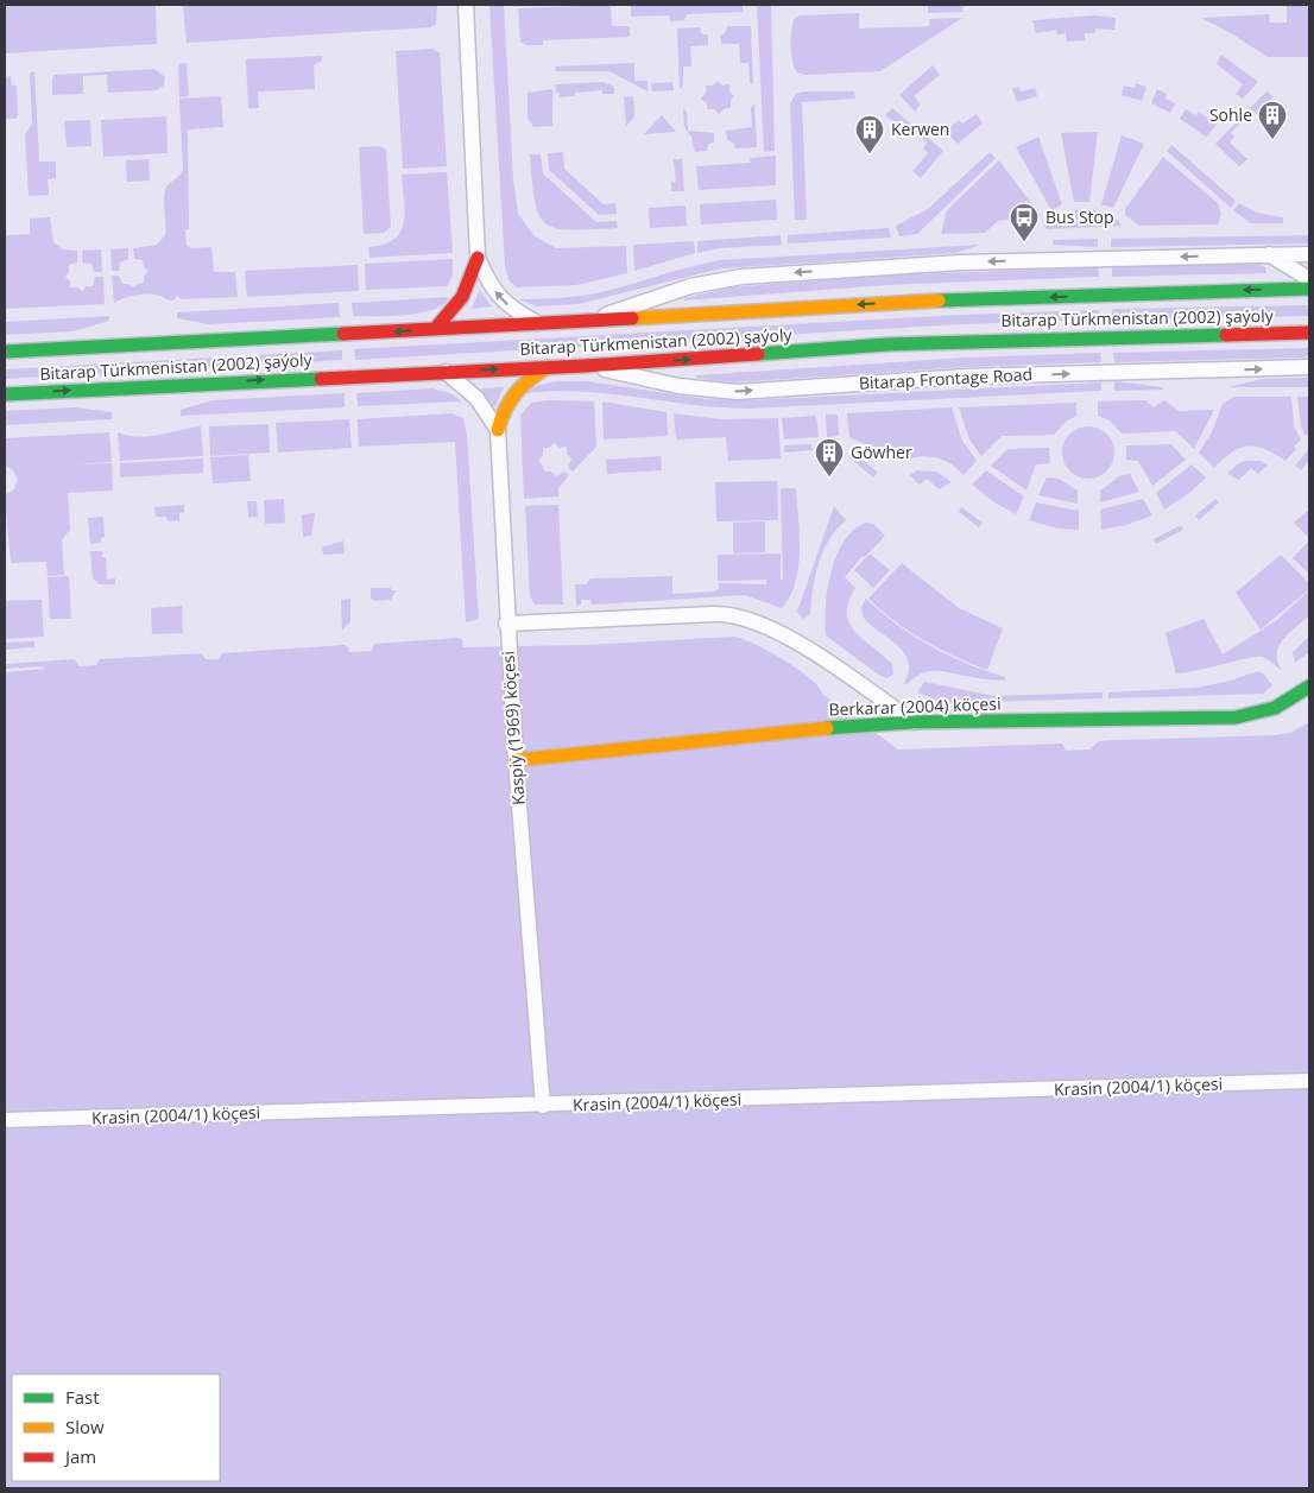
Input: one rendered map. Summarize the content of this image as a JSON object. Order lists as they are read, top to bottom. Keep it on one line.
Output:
{"streets":{"main road":["Bitarap Türkmenistan (2002) şaýoly","Berkarar (2004) köçesi"],"street":["Bitarap Frontage Road","Kaspiy (1969) köçesi","Krasin (2004/1) köçesi"]},"crossings":[["Bitarap Türkmenistan (2002) şaýoly","Bitarap Frontage Road"],["Berkarar (2004) köçesi","Kaspiy (1969) köçesi"],["Kaspiy (1969) köçesi","Krasin (2004/1) köçesi"]],"places":{"building":["Sohle","Kerwen","Göwher"],"bus stop":["Bus Stop"]},"legend":["Fast","Slow","Jam"]}
